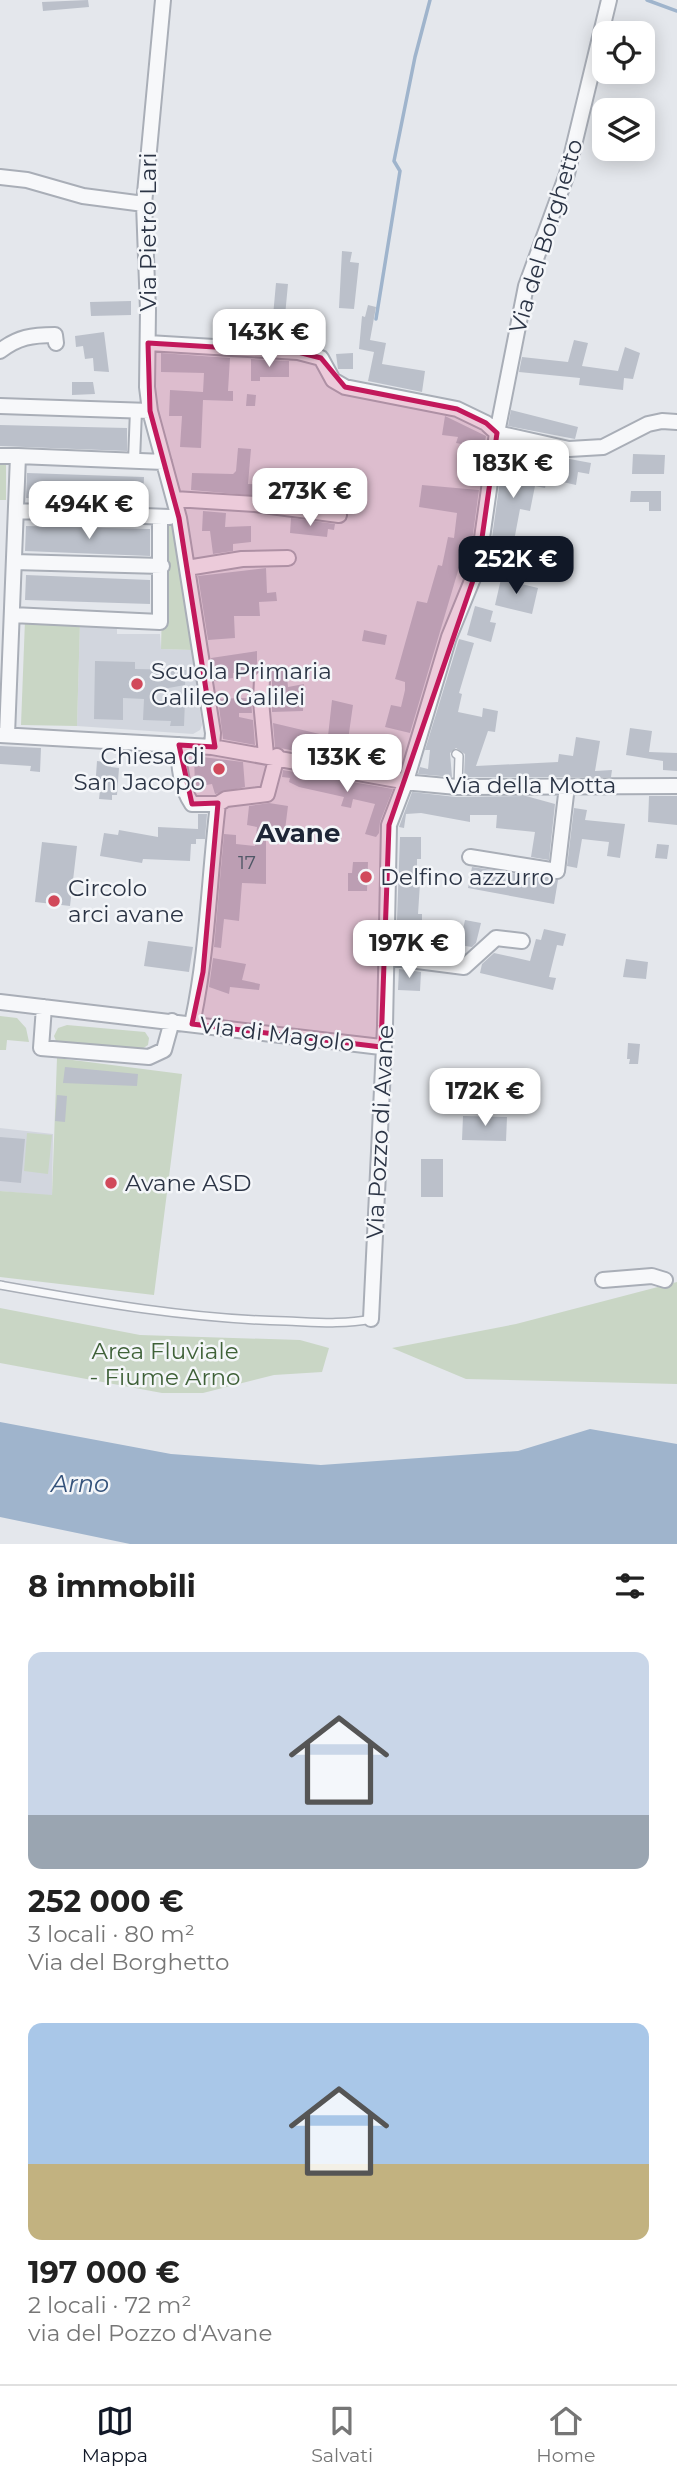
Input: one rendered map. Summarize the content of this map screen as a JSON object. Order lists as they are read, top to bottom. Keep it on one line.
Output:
{"streets":{"street":["Via Pietro Lari","Via del Borghetto","Via della Motta","Via di Magolo","Via Pozzo di Avane"]},"crossings":[["Via Pietro Lari","Via della Motta"],["Via del Borghetto","Via della Motta"],["Via del Borghetto","Via Pozzo di Avane"],["Via della Motta","Via Pozzo di Avane"],["Via di Magolo","Via Pozzo di Avane"]],"districts":["Avane"],"water":["Arno"],"parks":["Area Fluviale - Fiume Arno"],"places":["Scuola Primaria Galileo Galilei","Chiesa di San Jacopo","Delfino azzurro","Circolo arci avane","Avane ASD"],"house_numbers":["17"],"page":{"price":["143K €","183K €","273K €","494K €","252K €","133K €","197K €","172K €"],"heading":"8 immobili","list":[{"name":"252 000 €","note":"3 locali · 80 m² · Via del Borghetto"},{"name":"197 000 €","note":"2 locali · 72 m² · via del Pozzo d'Avane"}],"tabs":["Mappa","Salvati","Home"]}}
